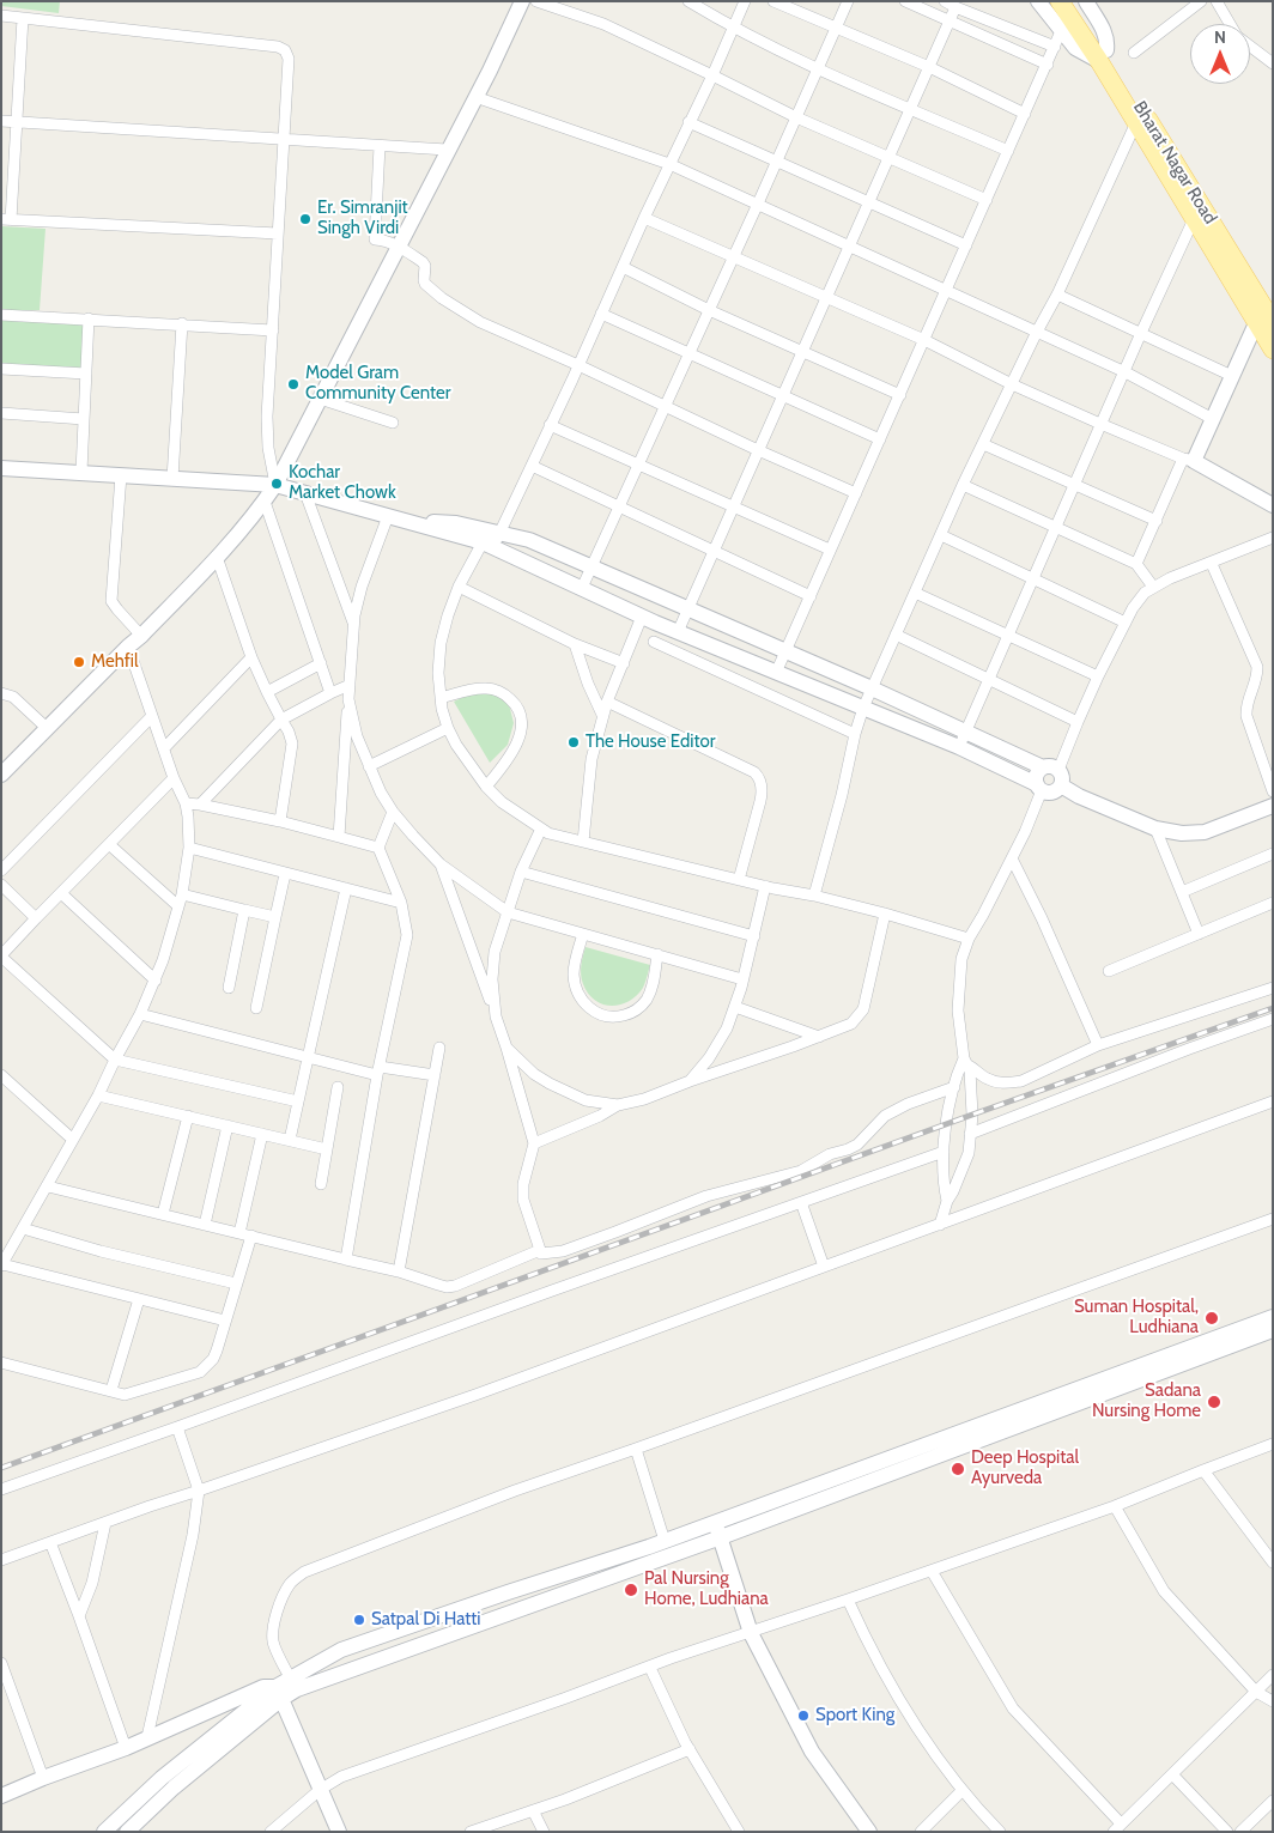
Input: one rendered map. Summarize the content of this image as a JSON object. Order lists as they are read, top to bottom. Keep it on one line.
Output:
{"streets":{"main road":["Bharat Nagar Road"]},"places":["Er. Simranjit Singh Virdi","Model Gram Community Center","Kochar Market Chowk","Mehfil","The House Editor","Suman Hospital, Ludhiana","Sadana Nursing Home","Deep Hospital Ayurveda","Pal Nursing Home, Ludhiana","Satpal Di Hatti","Sport King"],"north":"top"}
